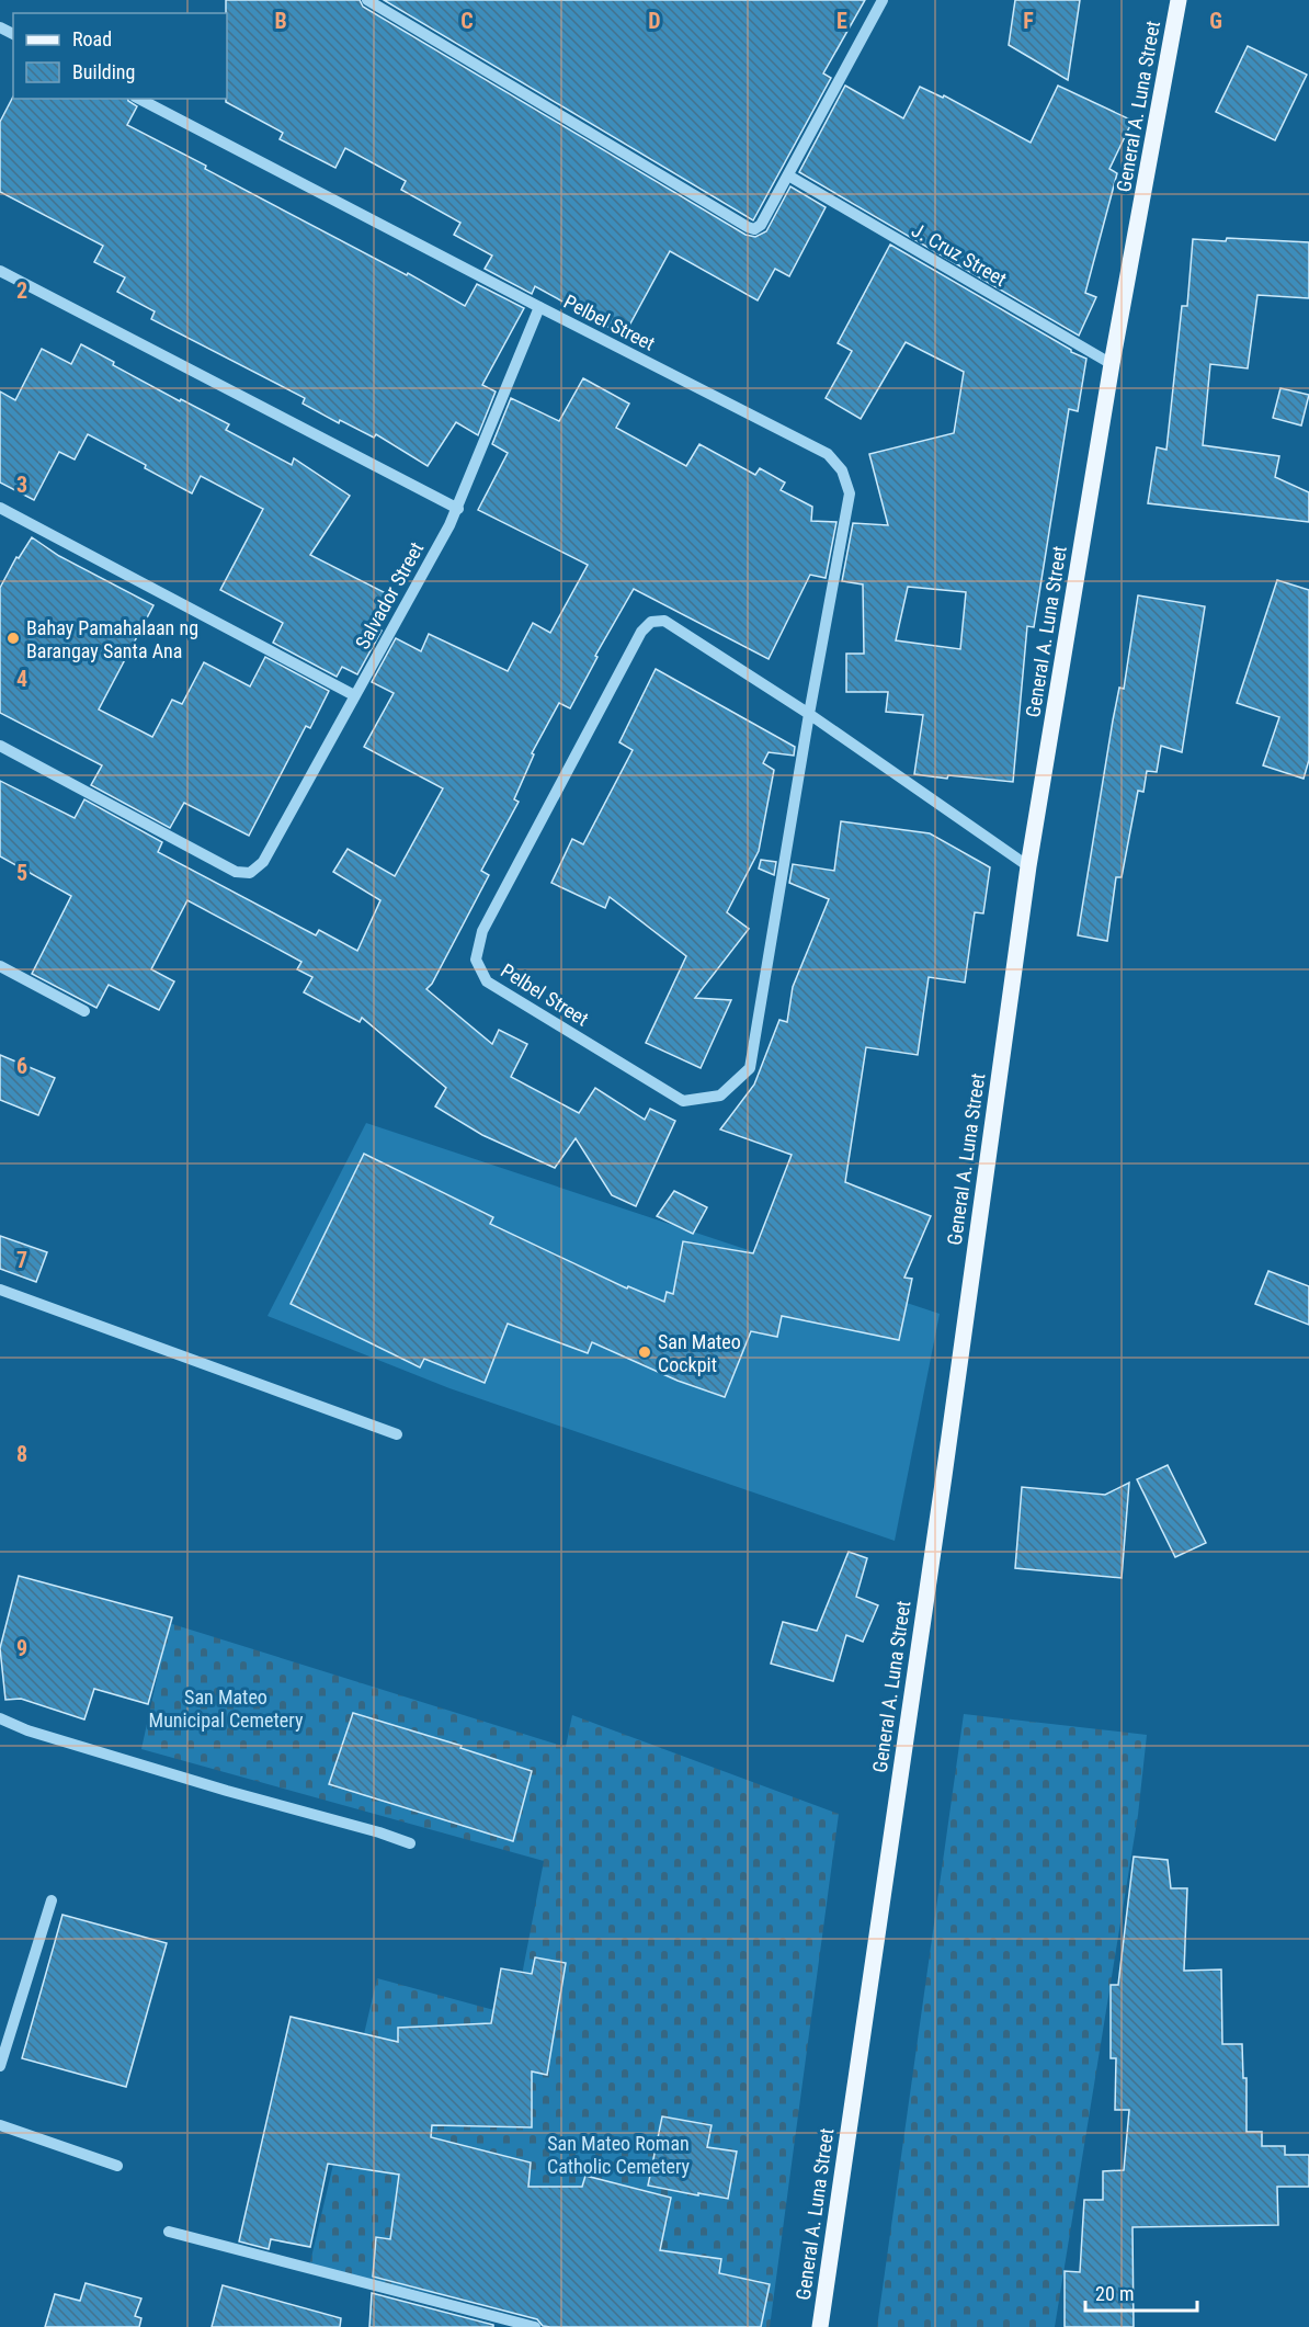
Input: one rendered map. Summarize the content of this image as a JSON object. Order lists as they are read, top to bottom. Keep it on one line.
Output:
{"streets":{"main road":["General A. Luna Street"],"street":["J. Cruz Street","Pelbel Street","Salvador Street"]},"crossings":[["General A. Luna Street","J. Cruz Street"],["General A. Luna Street","Pelbel Street"],["Pelbel Street","Salvador Street"]],"parks":["San Mateo Municipal Cemetery","San Mateo Roman Catholic Cemetery"],"places":["Bahay Pamahalaan ng Barangay Santa Ana","San Mateo Cockpit"],"legend":["Road","Building"],"scale_bar":"20 m","grid":{"columns":["B","C","D","E","F","G"],"rows":["2","3","4","5","6","7","8","9"]}}
